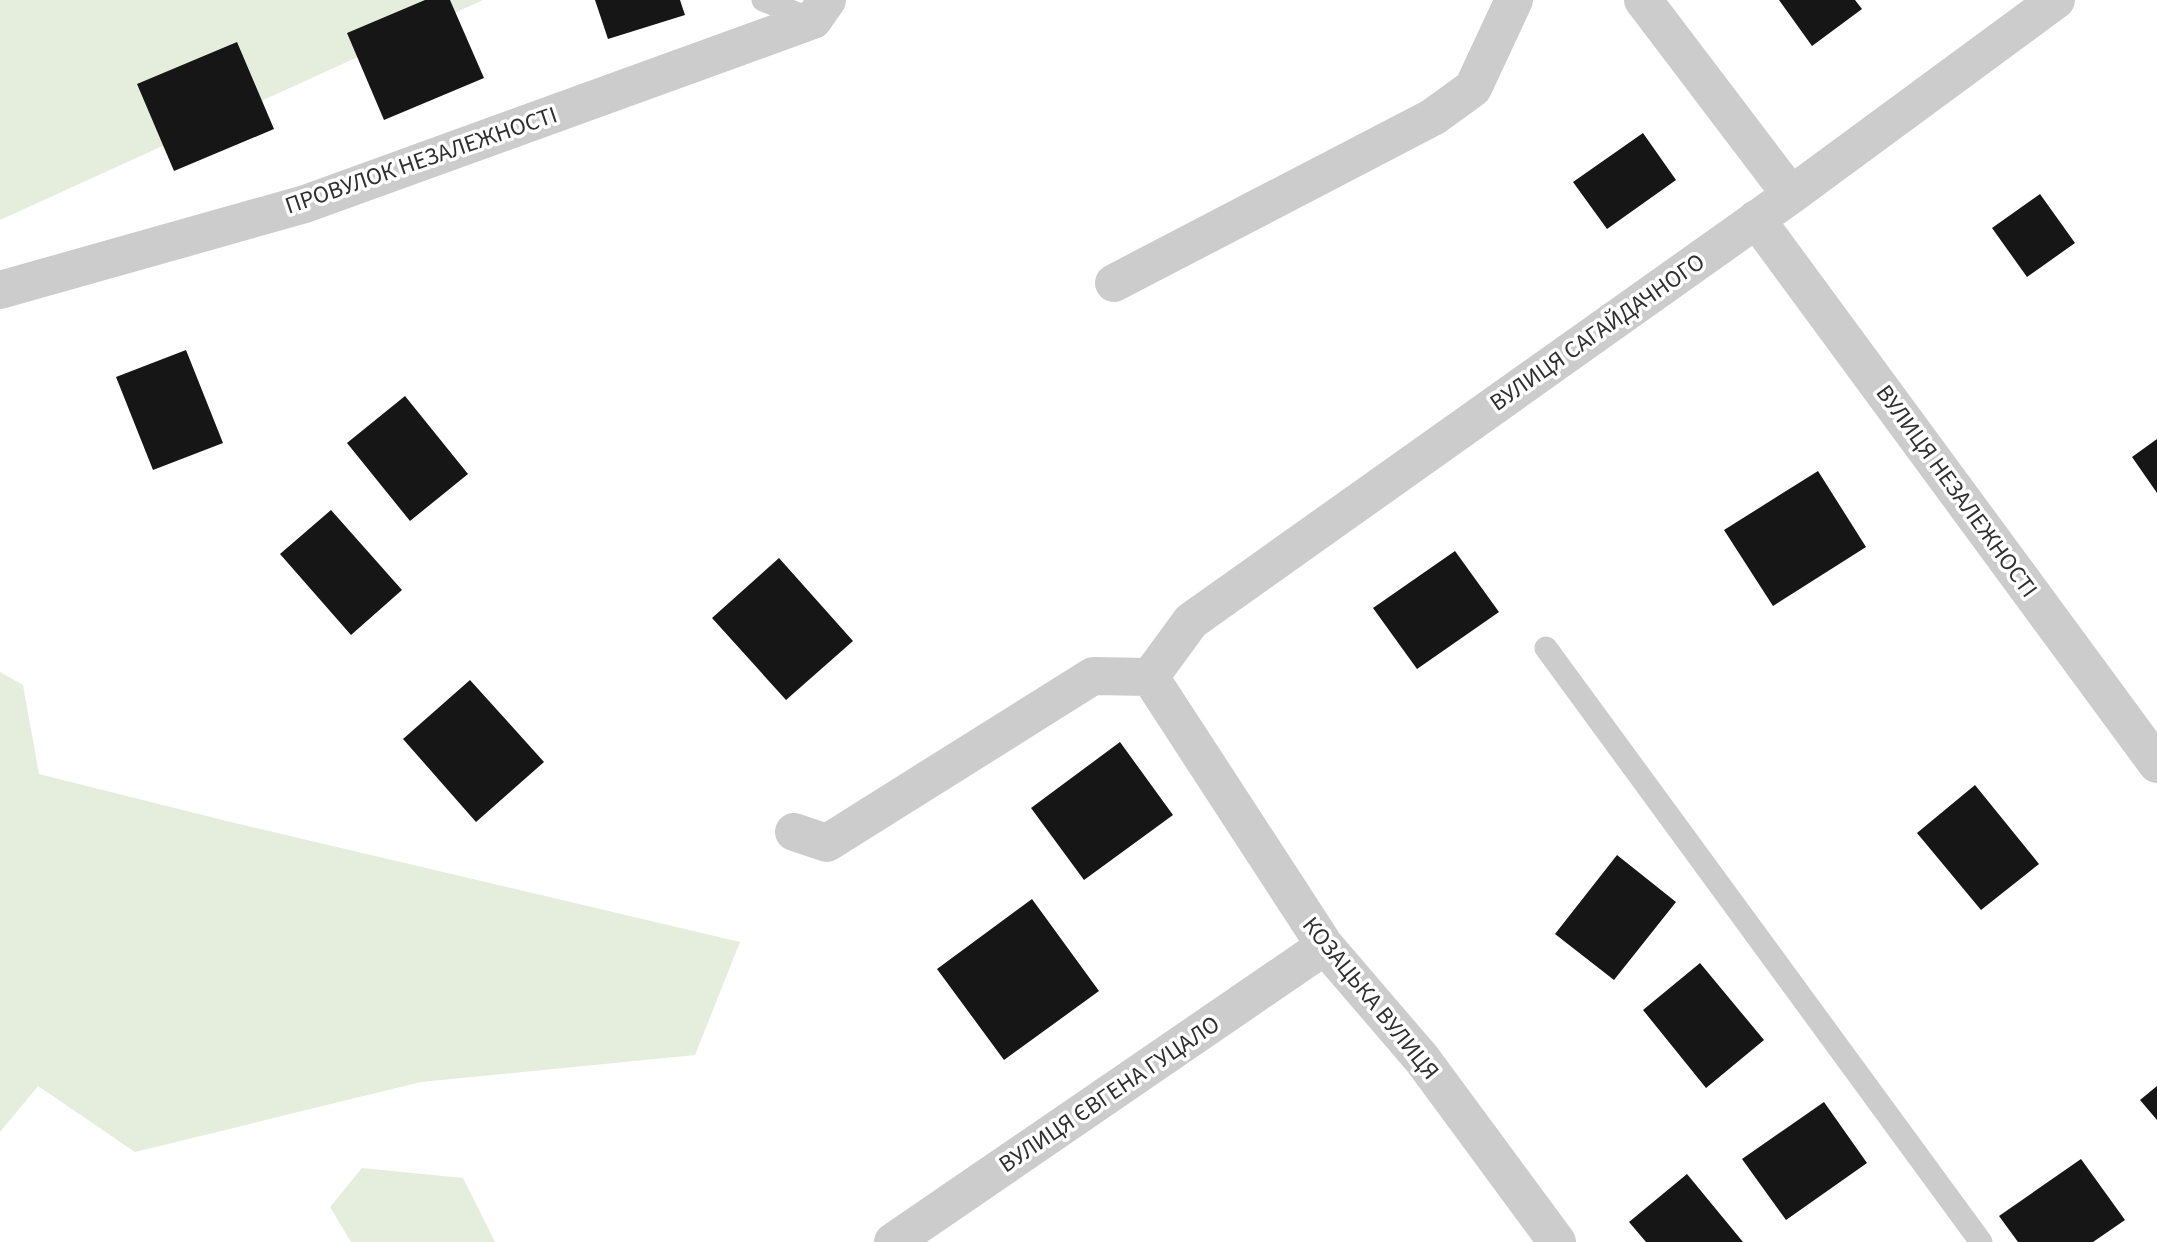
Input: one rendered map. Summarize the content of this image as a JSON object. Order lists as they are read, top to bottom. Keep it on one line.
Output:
{"streets":{"street":["ПРОВУЛОК НЕЗАЛЕЖНОСТІ","ВУЛИЦЯ САГАЙДАЧНОГО","ВУЛИЦЯ НЕЗАЛЕЖНОСТІ","КОЗАЦЬКА ВУЛИЦЯ","ВУЛИЦЯ ЄВГЕНА ГУЦАЛО"]},"crossings":[["ВУЛИЦЯ САГАЙДАЧНОГО","ВУЛИЦЯ НЕЗАЛЕЖНОСТІ"],["ВУЛИЦЯ САГАЙДАЧНОГО","КОЗАЦЬКА ВУЛИЦЯ"],["КОЗАЦЬКА ВУЛИЦЯ","ВУЛИЦЯ ЄВГЕНА ГУЦАЛО"]]}
